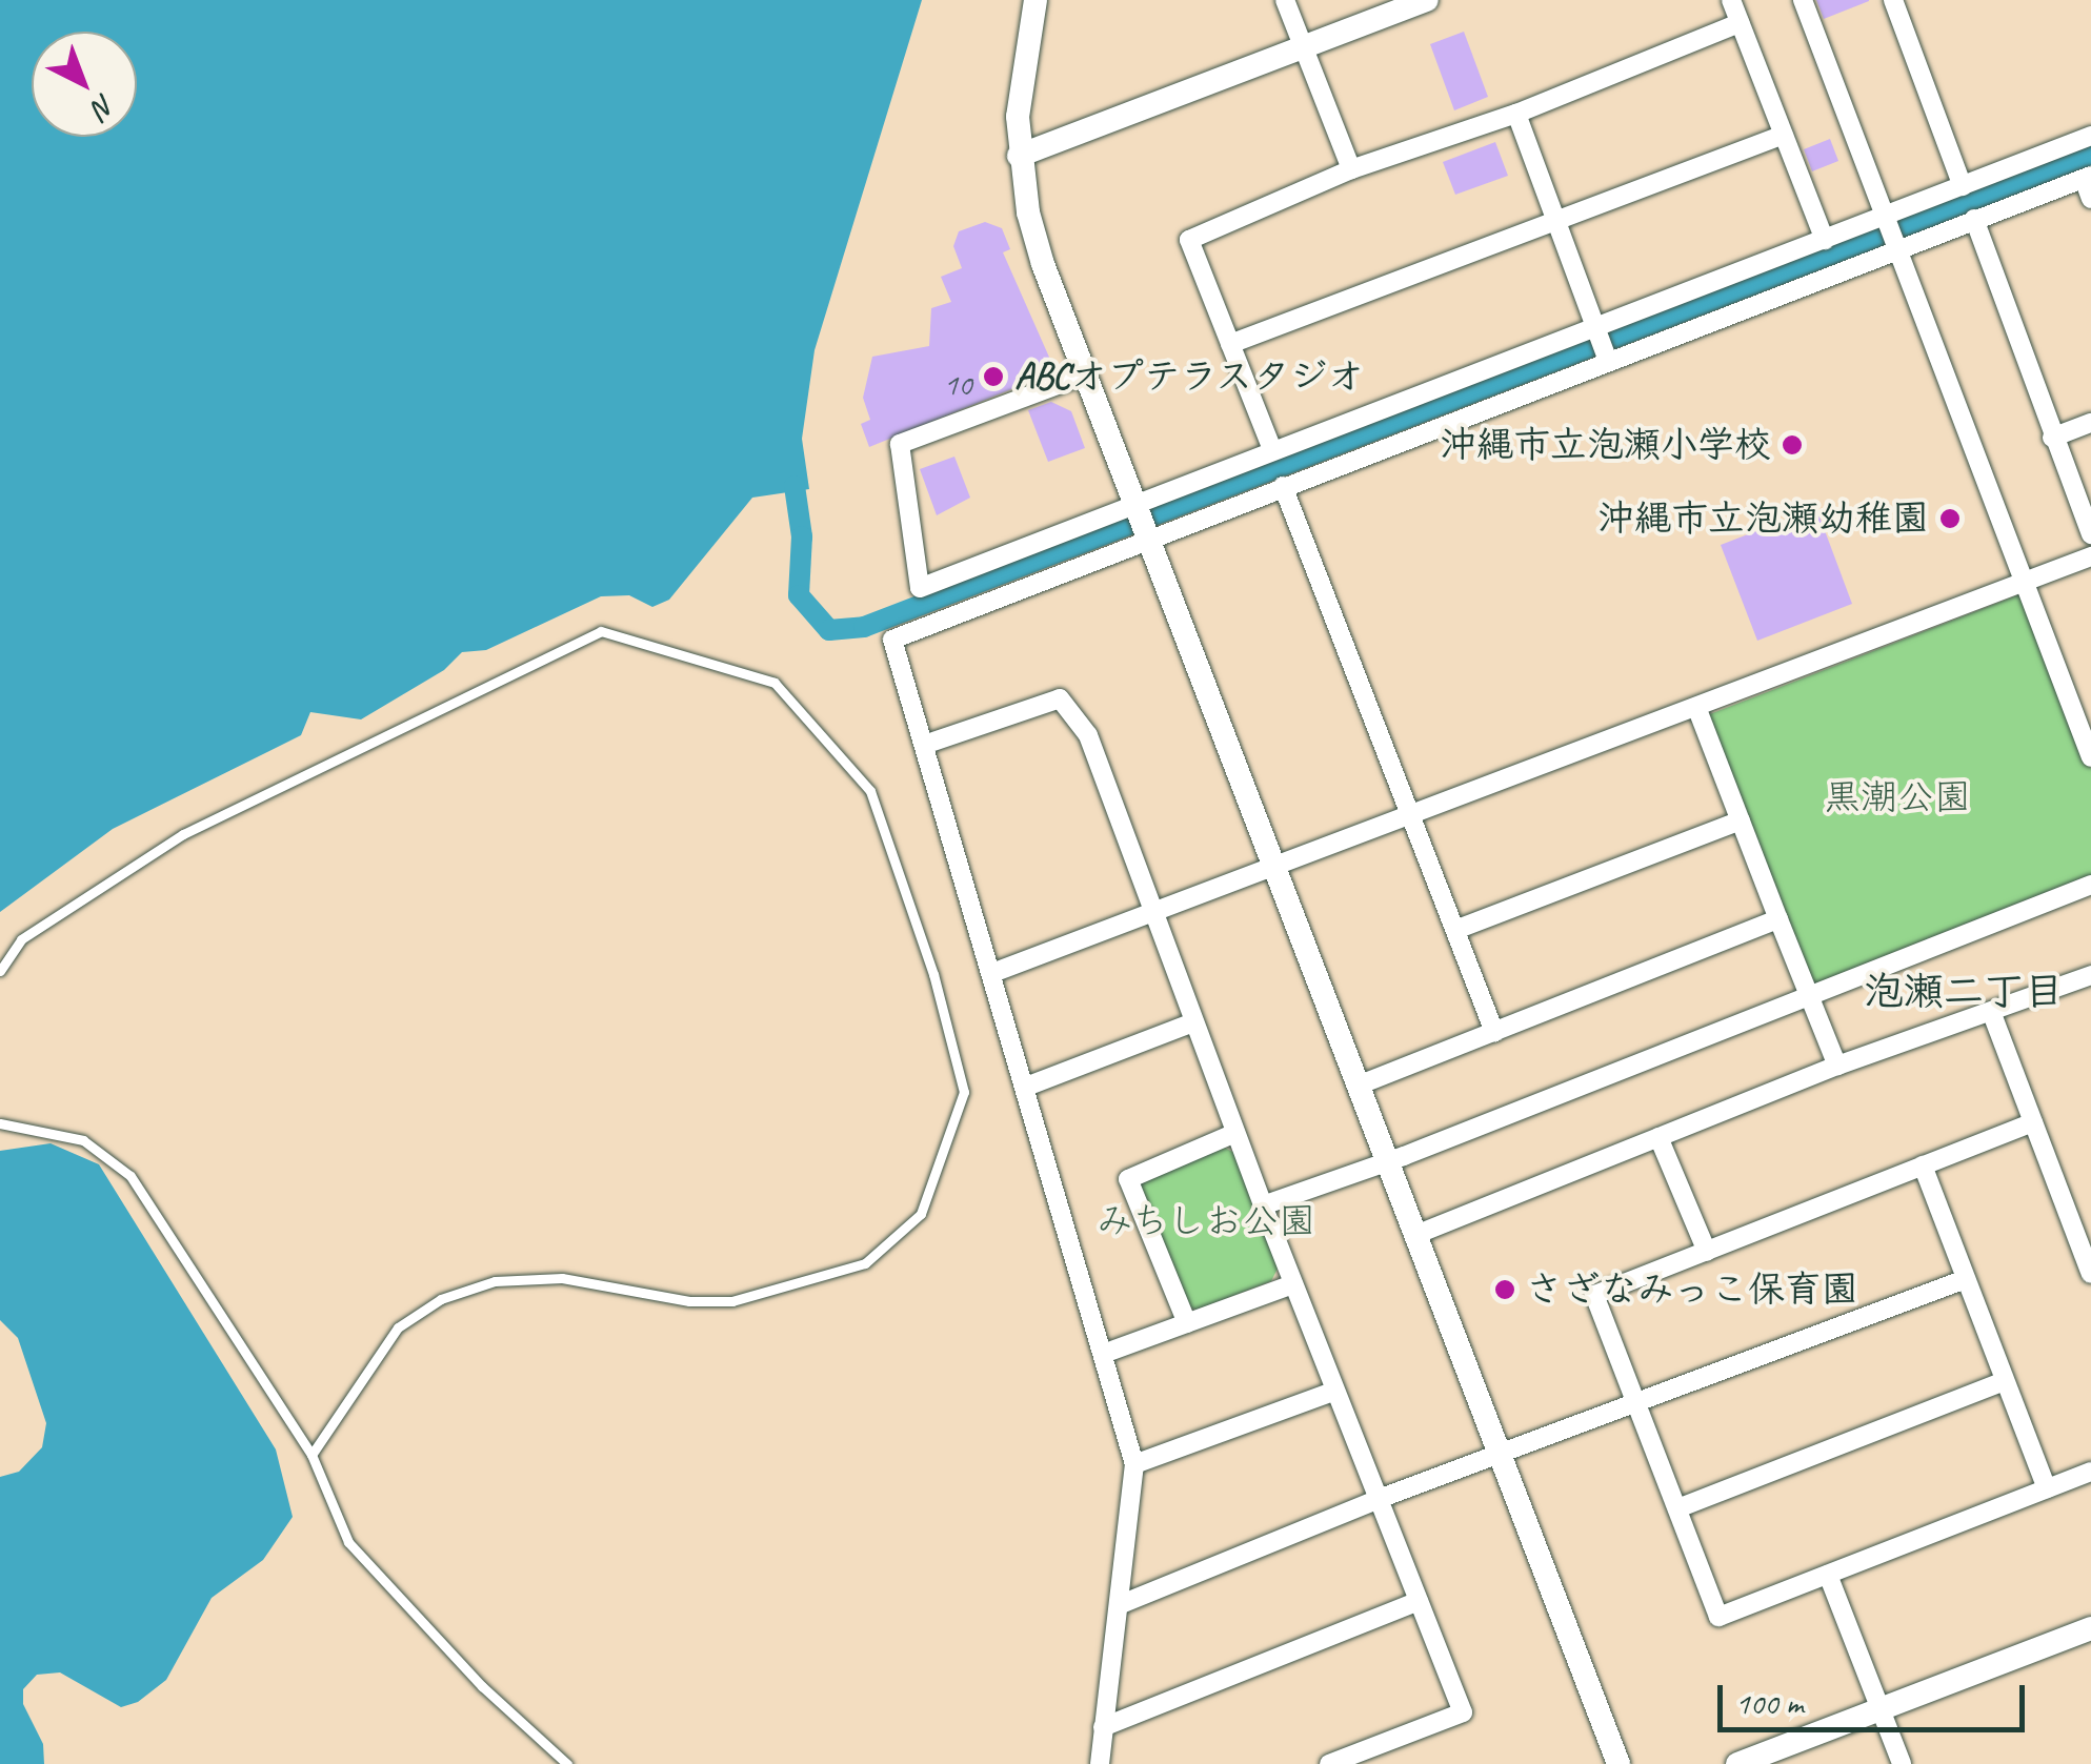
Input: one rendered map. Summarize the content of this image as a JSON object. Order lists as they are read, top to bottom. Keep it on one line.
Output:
{"districts":["泡瀬二丁目"],"parks":["黒潮公園","みちしお公園"],"places":["ABCオプテラスタジオ","沖縄市立泡瀬小学校","沖縄市立泡瀬幼稚園","さざなみっこ保育園"],"house_numbers":["10"],"scale_bar":"100 m","north":"bottom right"}
